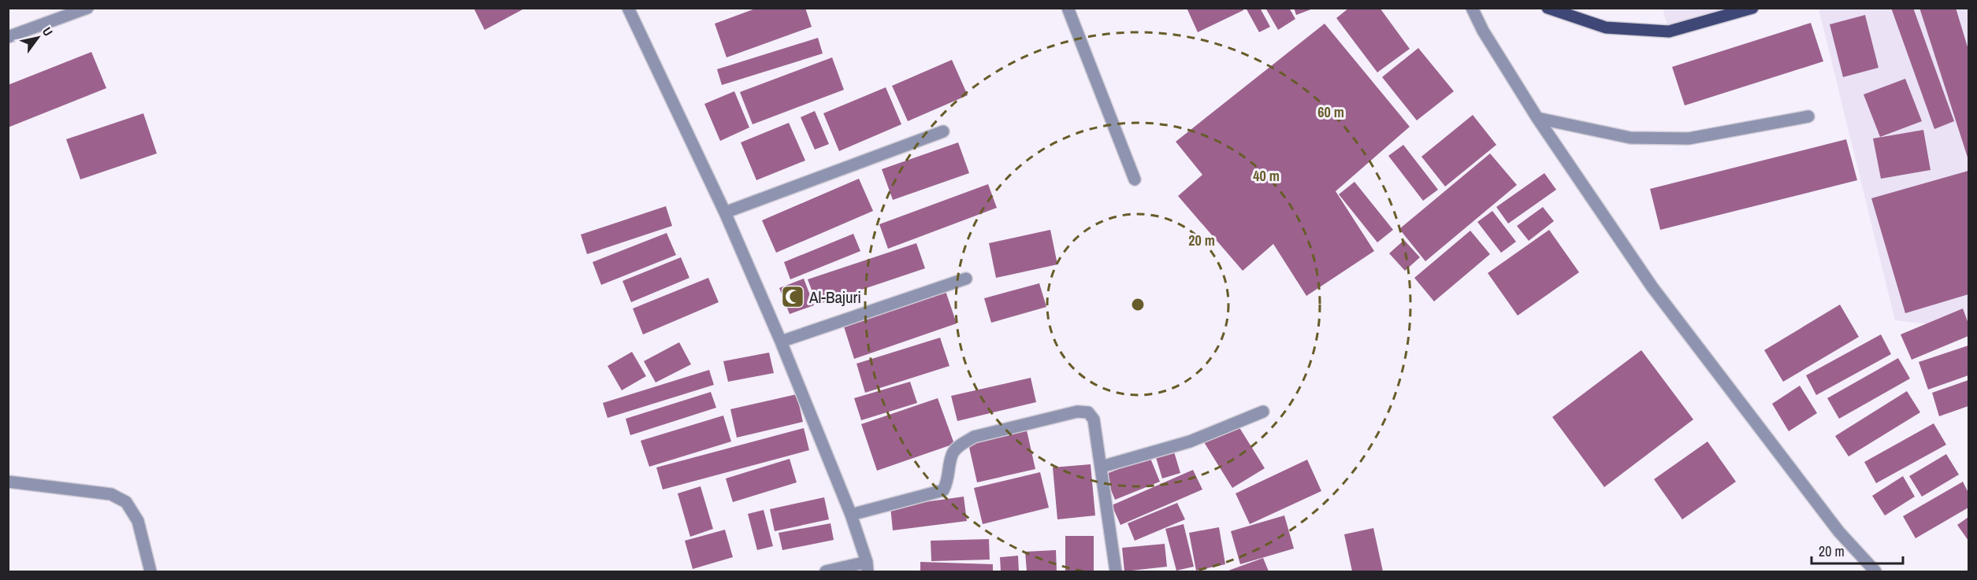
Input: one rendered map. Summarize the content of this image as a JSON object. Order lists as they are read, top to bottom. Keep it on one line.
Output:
{"places":{"mosque":["Al-Bajuri"]},"scale_bar":"20 m","north":"top right","rings":["60 m","40 m","20 m"]}
